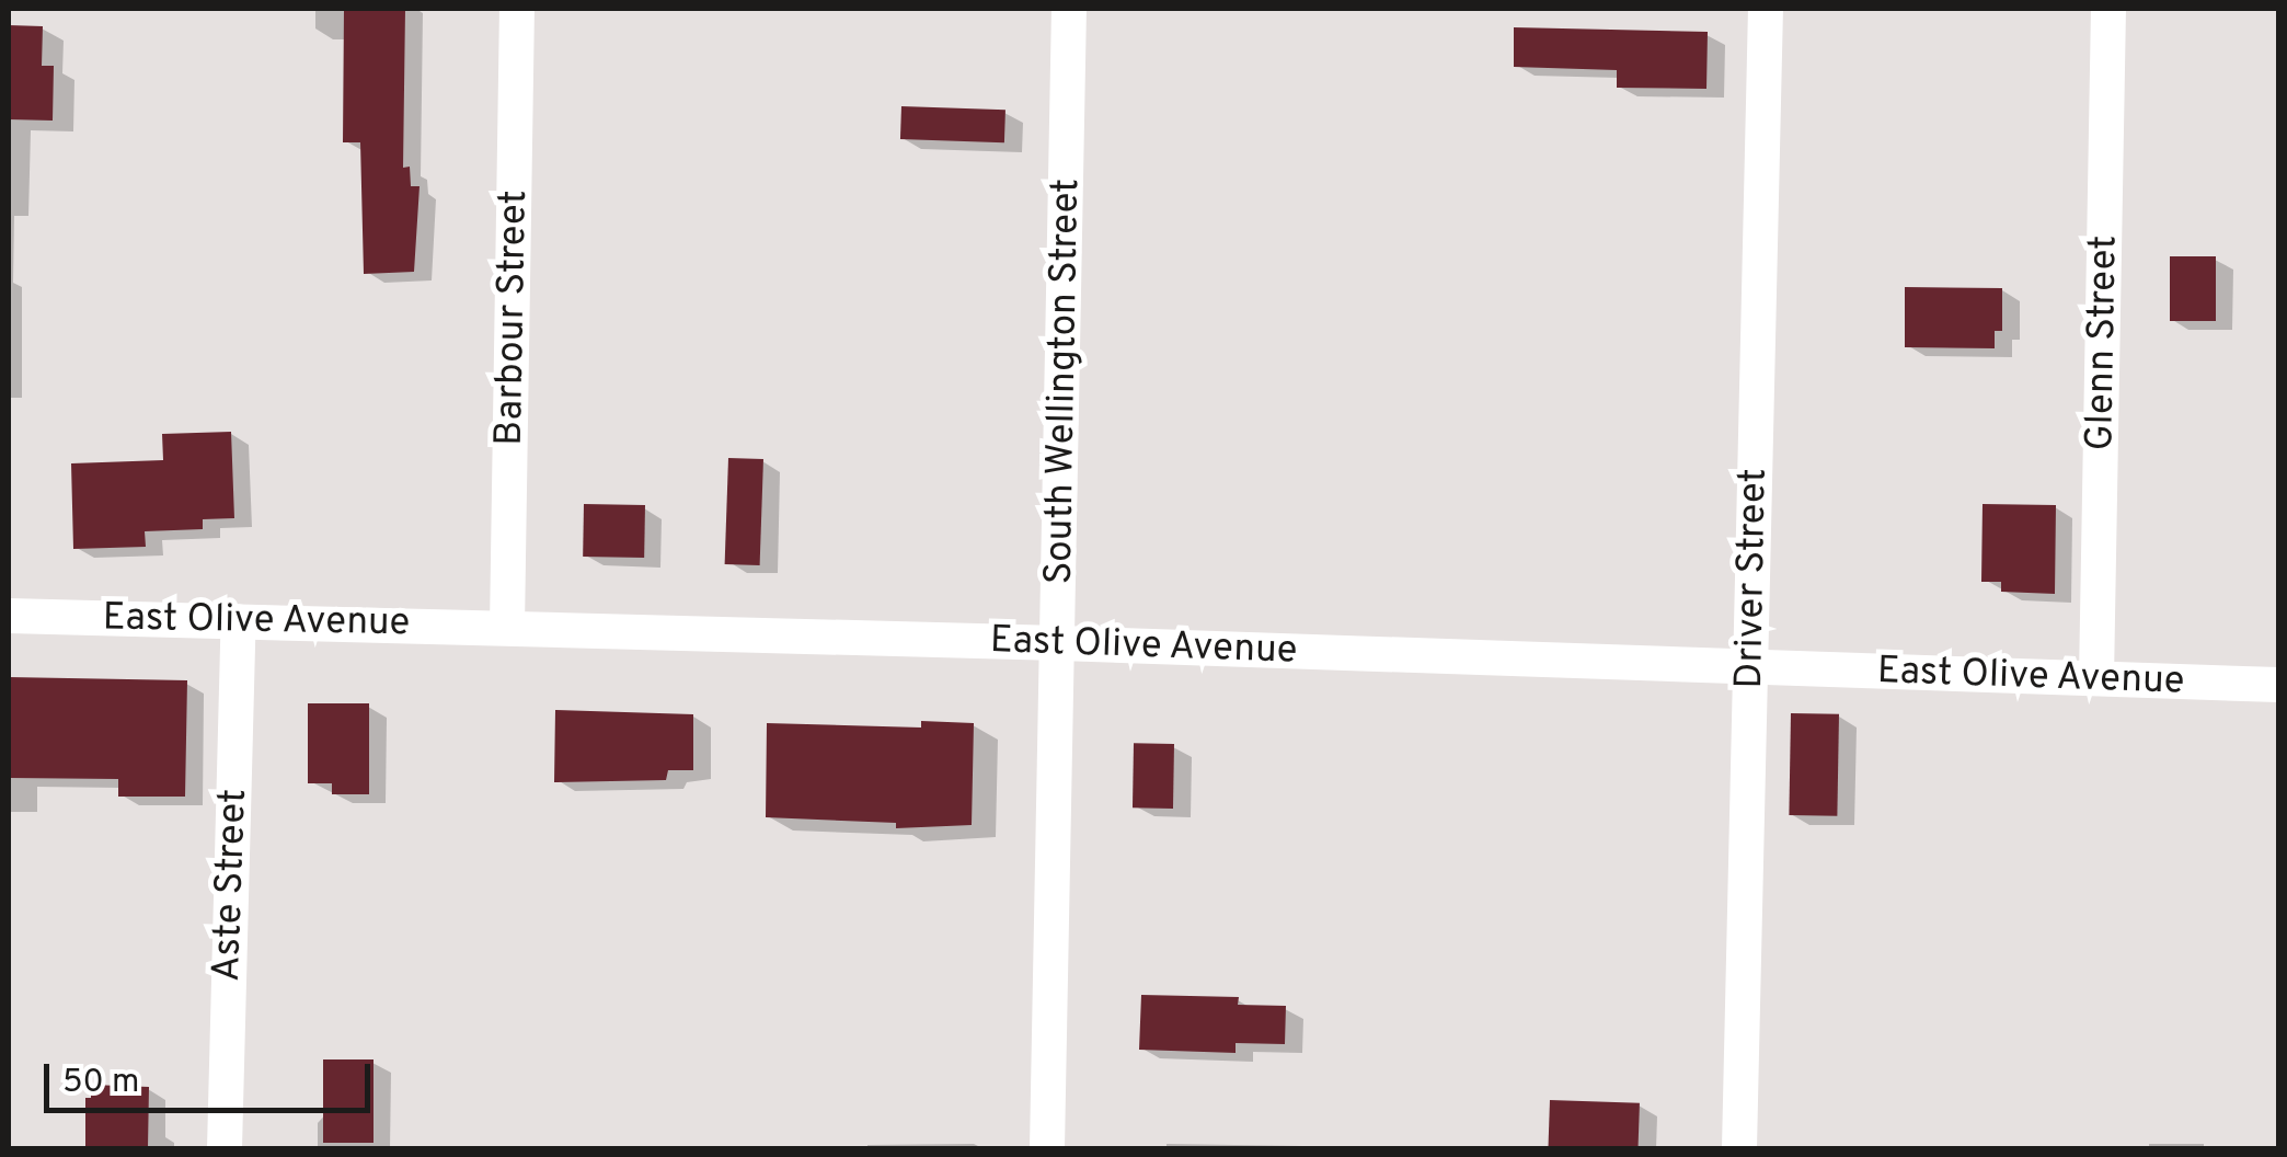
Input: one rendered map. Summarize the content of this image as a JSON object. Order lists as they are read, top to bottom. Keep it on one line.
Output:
{"streets":{"street":["Barbour Street","Glenn Street","South Wellington Street","Driver Street","East Olive Avenue","Aste Street"]},"crossings":[["Barbour Street","East Olive Avenue"],["Glenn Street","East Olive Avenue"],["South Wellington Street","East Olive Avenue"],["Driver Street","East Olive Avenue"],["East Olive Avenue","Aste Street"]],"scale_bar":"50 m"}
